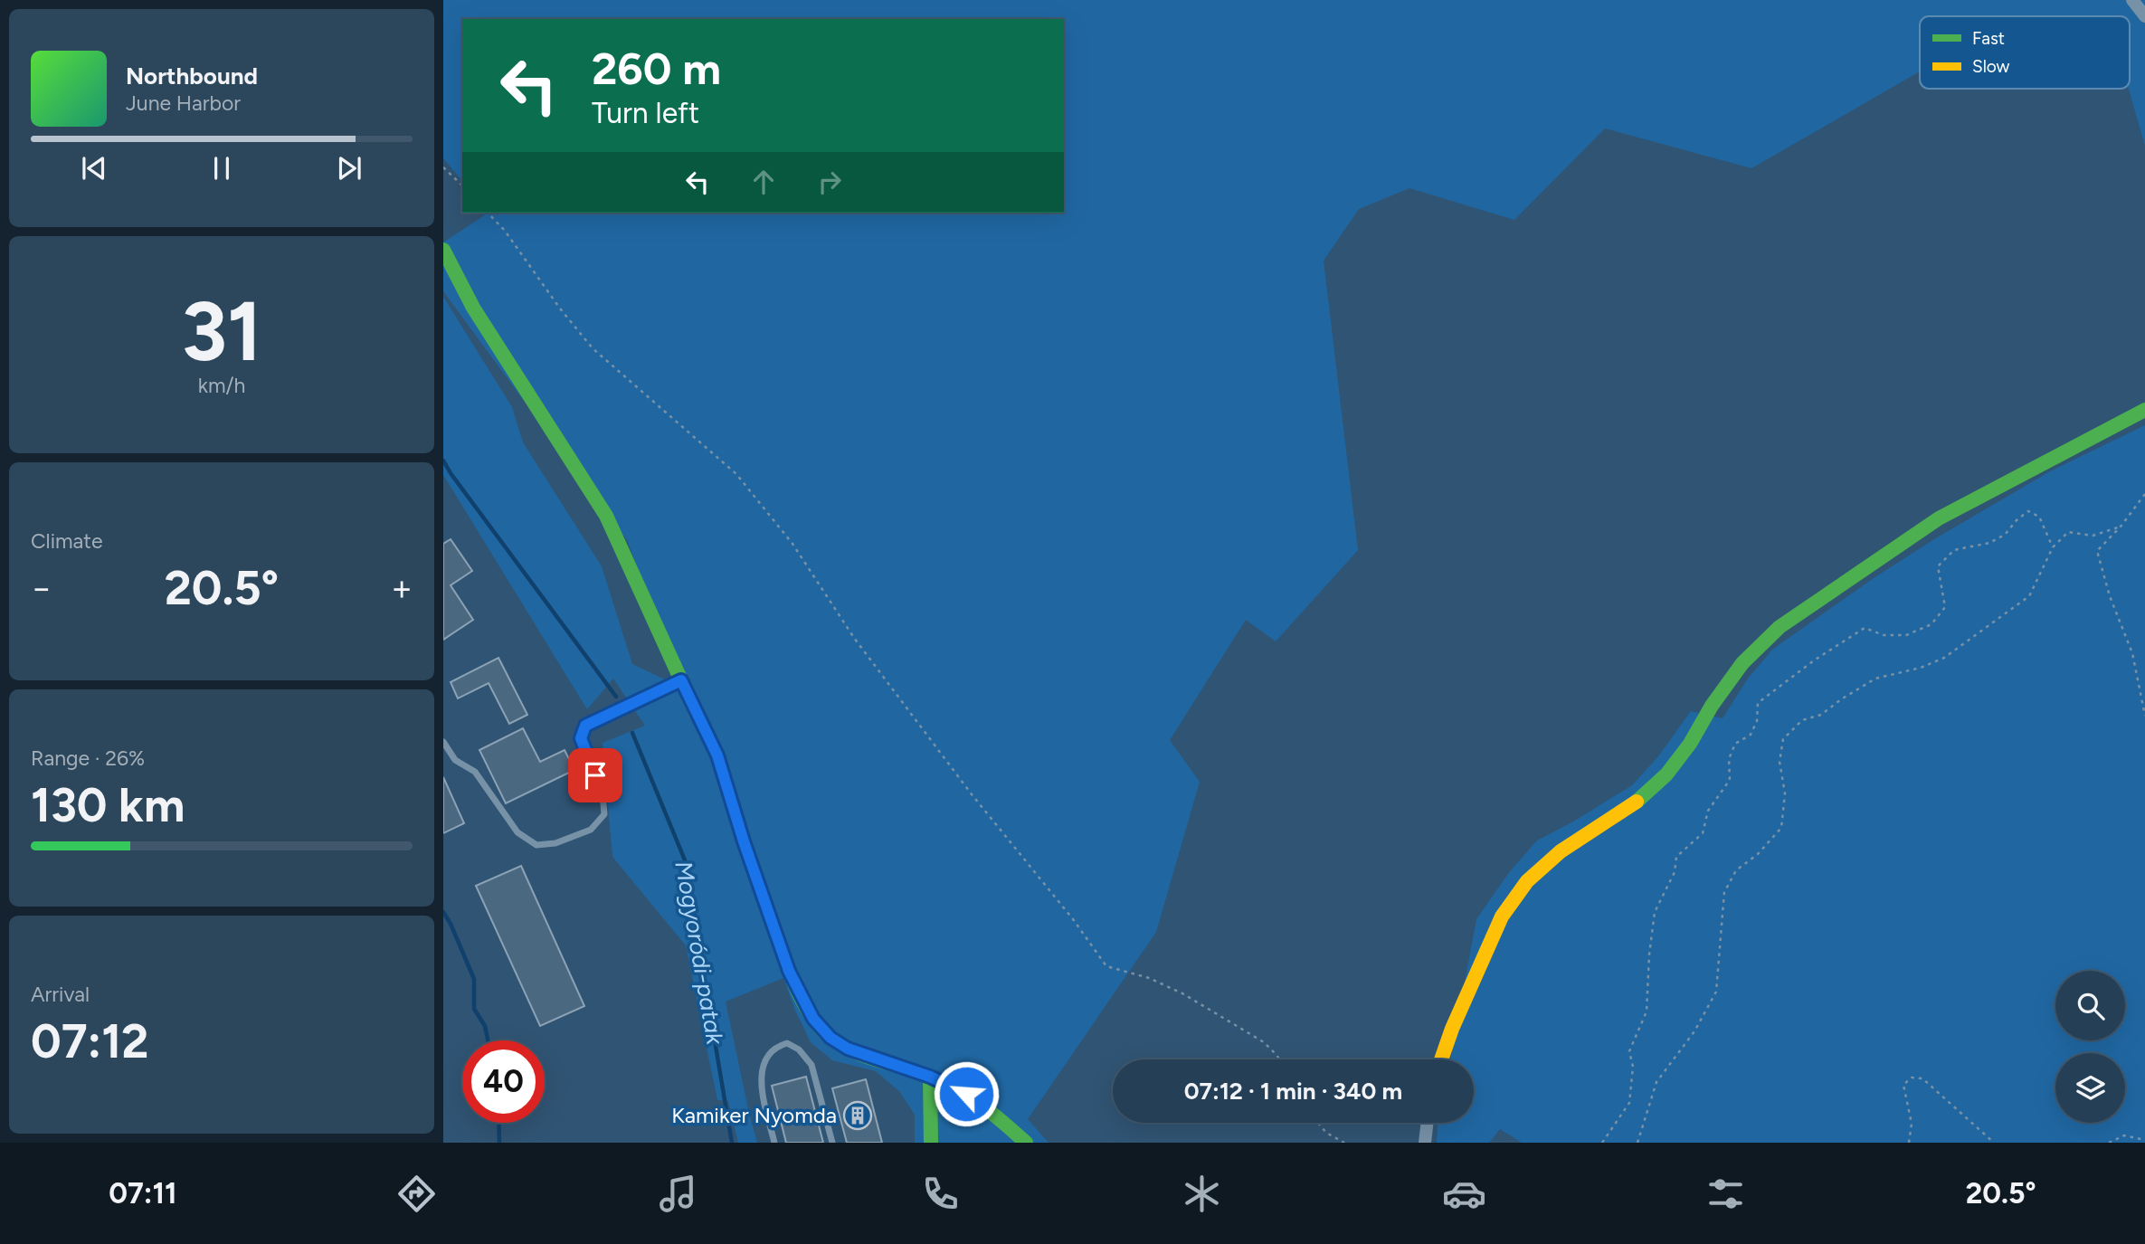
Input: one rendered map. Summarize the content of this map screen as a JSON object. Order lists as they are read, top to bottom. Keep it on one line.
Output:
{"water":["Mogyoródi-patak"],"places":{"building":["Kamiker Nyomda"]},"legend":["Fast","Slow"],"page":{"turn":["260 m","Turn left"],"song":["Northbound","June Harbor"],"tile":[["31","km/h"],"Climate",["Range · 26%","130 km"],["Arrival","07:12"]],"heat":["−","20.5°","+"],"limit":"40","trip":"07:12 · 1 min · 340 m","tabs":["07:11","20.5°"]}}
